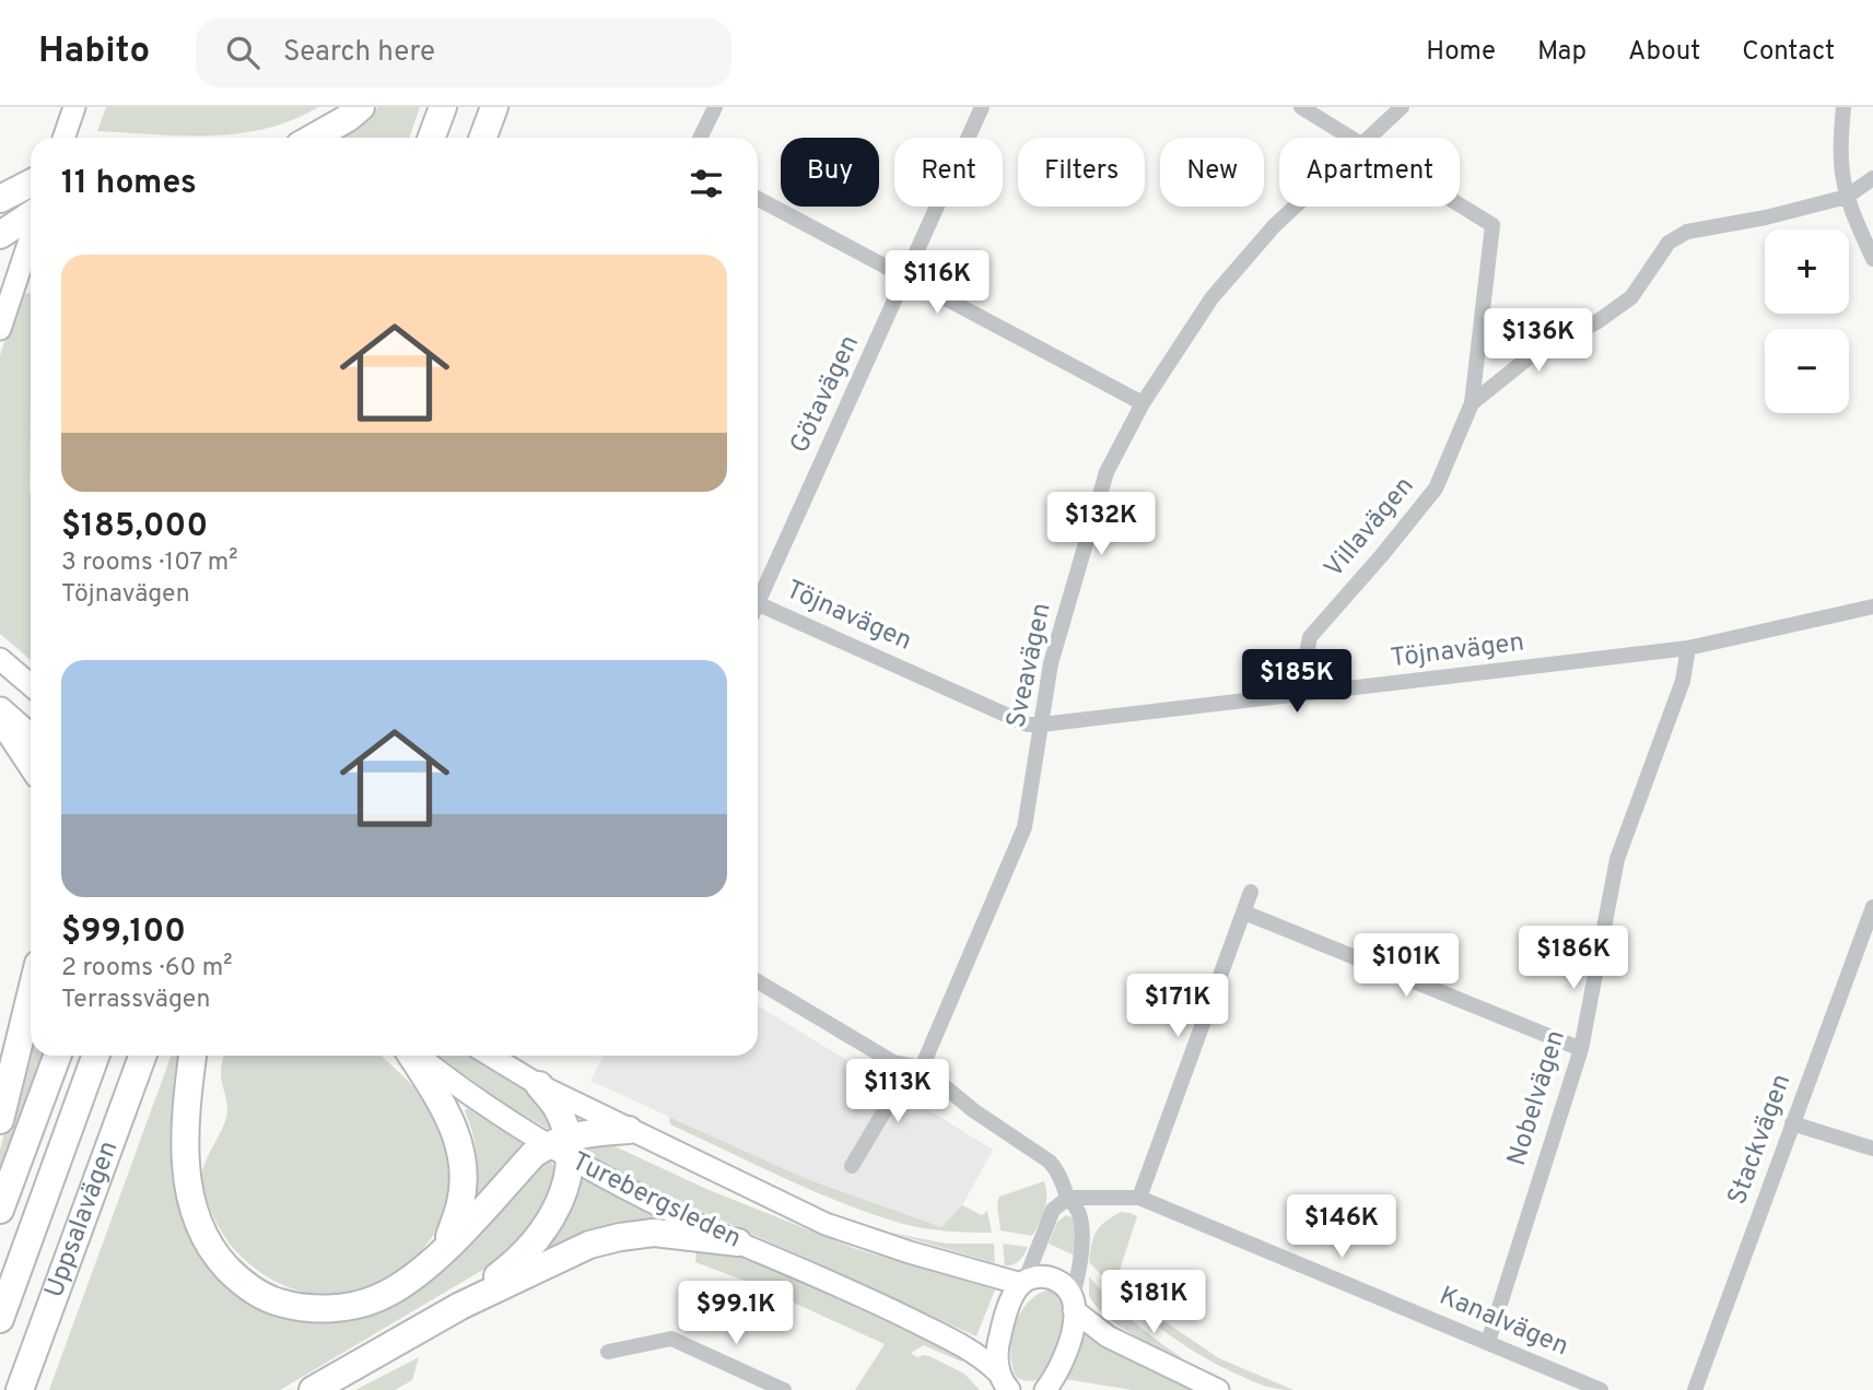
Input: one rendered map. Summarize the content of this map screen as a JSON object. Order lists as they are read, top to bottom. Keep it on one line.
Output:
{"streets":{"highway":["Uppsalavägen"],"main road":["Turebergsleden"],"street":["Götavägen","Villavägen","Töjnavägen","Sveavägen","Nobelvägen","Stackvägen","Kanalvägen"]},"crossings":[["Villavägen","Töjnavägen"],["Töjnavägen","Sveavägen"],["Töjnavägen","Nobelvägen"],["Nobelvägen","Kanalvägen"]],"page":{"header":"Habito","search":"Search here","nav":["Home","Map","About","Contact"],"chip":["Buy","Rent","Filters","New","Apartment"],"heading":"11 homes","map_buttons":["+","−"],"list":[{"name":"$185,000","note":"3 rooms · 107 m² · Töjnavägen"},{"name":"$99,100","note":"2 rooms · 60 m² · Terrassvägen"}],"price":["$116K","$136K","$132K","$185K","$186K","$101K","$171K","$113K","$146K","$181K","$99.1K"]}}
